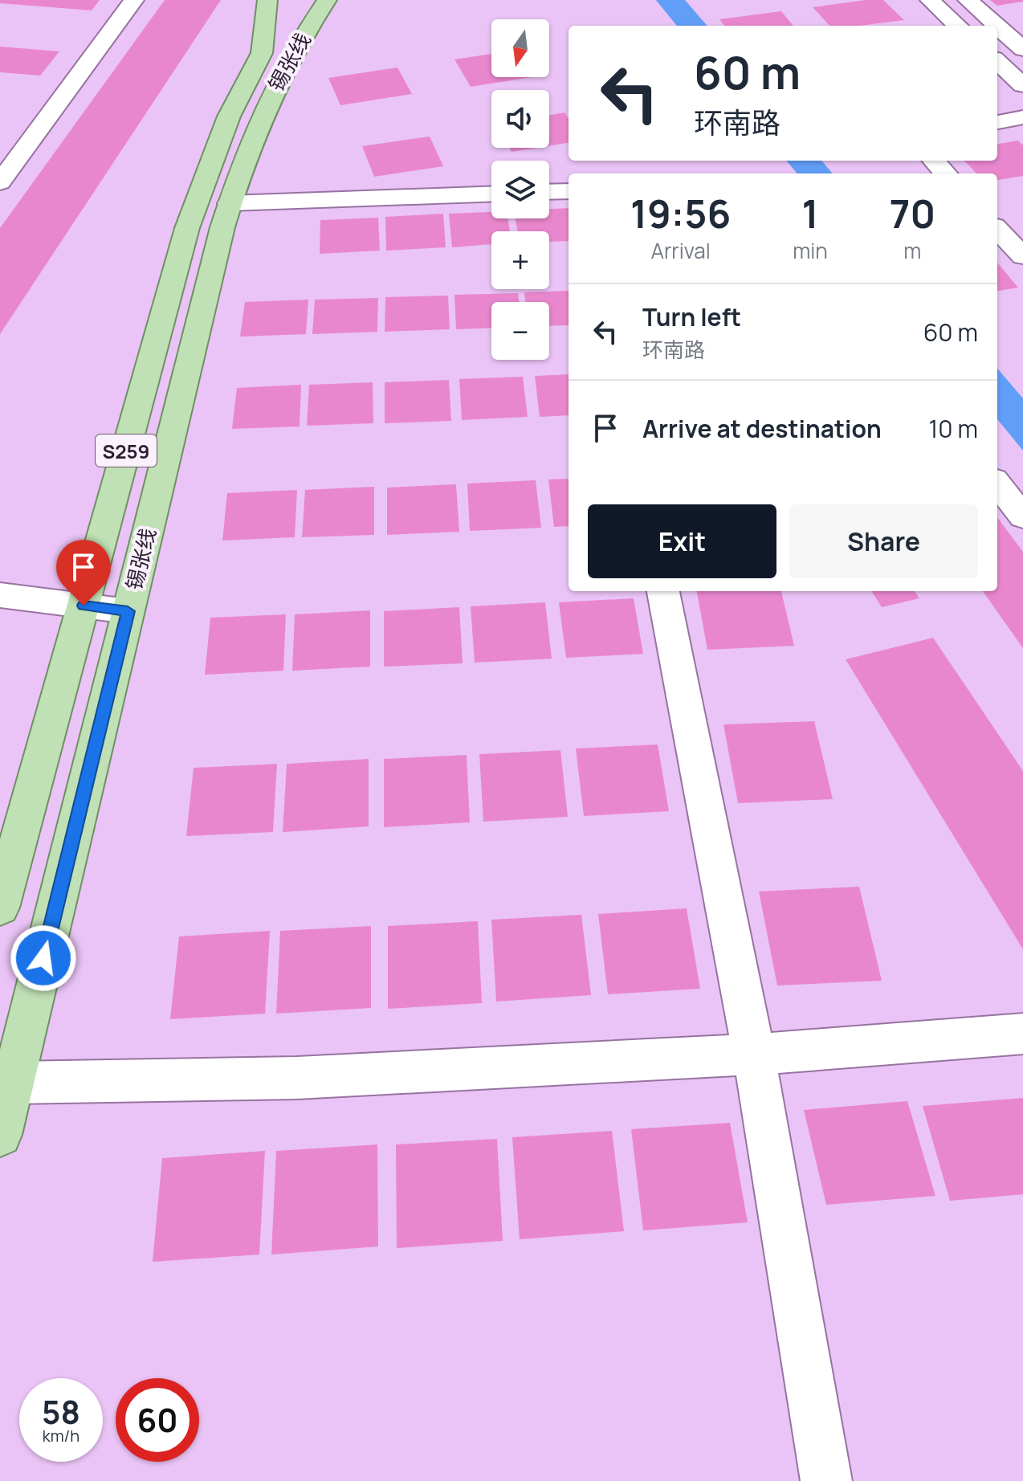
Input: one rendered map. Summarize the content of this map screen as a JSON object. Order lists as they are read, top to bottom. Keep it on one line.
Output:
{"streets":{"main road":["锡张线","S259"]},"north":"bottom","page":{"map_buttons":["+","−"],"turn":["60 m","环南路"],"eta":["19:56","Arrival","1","min","70","m"],"list":[{"name":"Turn left","note":"环南路","value":"60 m"},{"name":"Arrive at destination","value":"10 m"}],"buttons":["Exit","Share"],"speed":"58 km/h","limit":"60"}}
